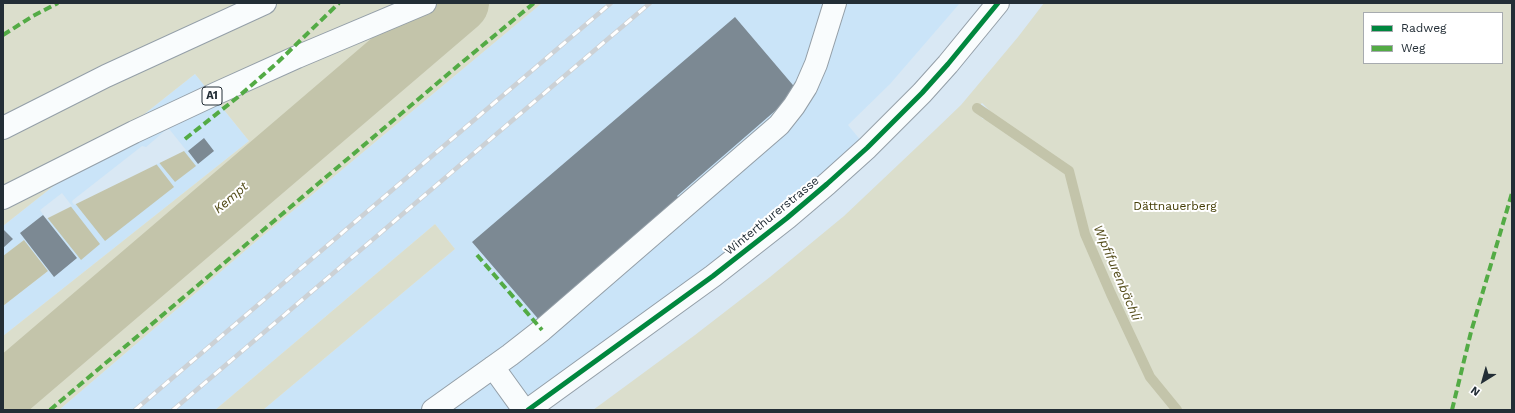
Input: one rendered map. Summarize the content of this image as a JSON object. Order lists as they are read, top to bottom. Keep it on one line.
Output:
{"streets":{"main road":["A1","Winterthurerstrasse"]},"water":["Kempt","Wipfifurenbächli"],"parks":["Dättnauerberg"],"legend":["Radweg","Weg"],"north":"bottom left"}
